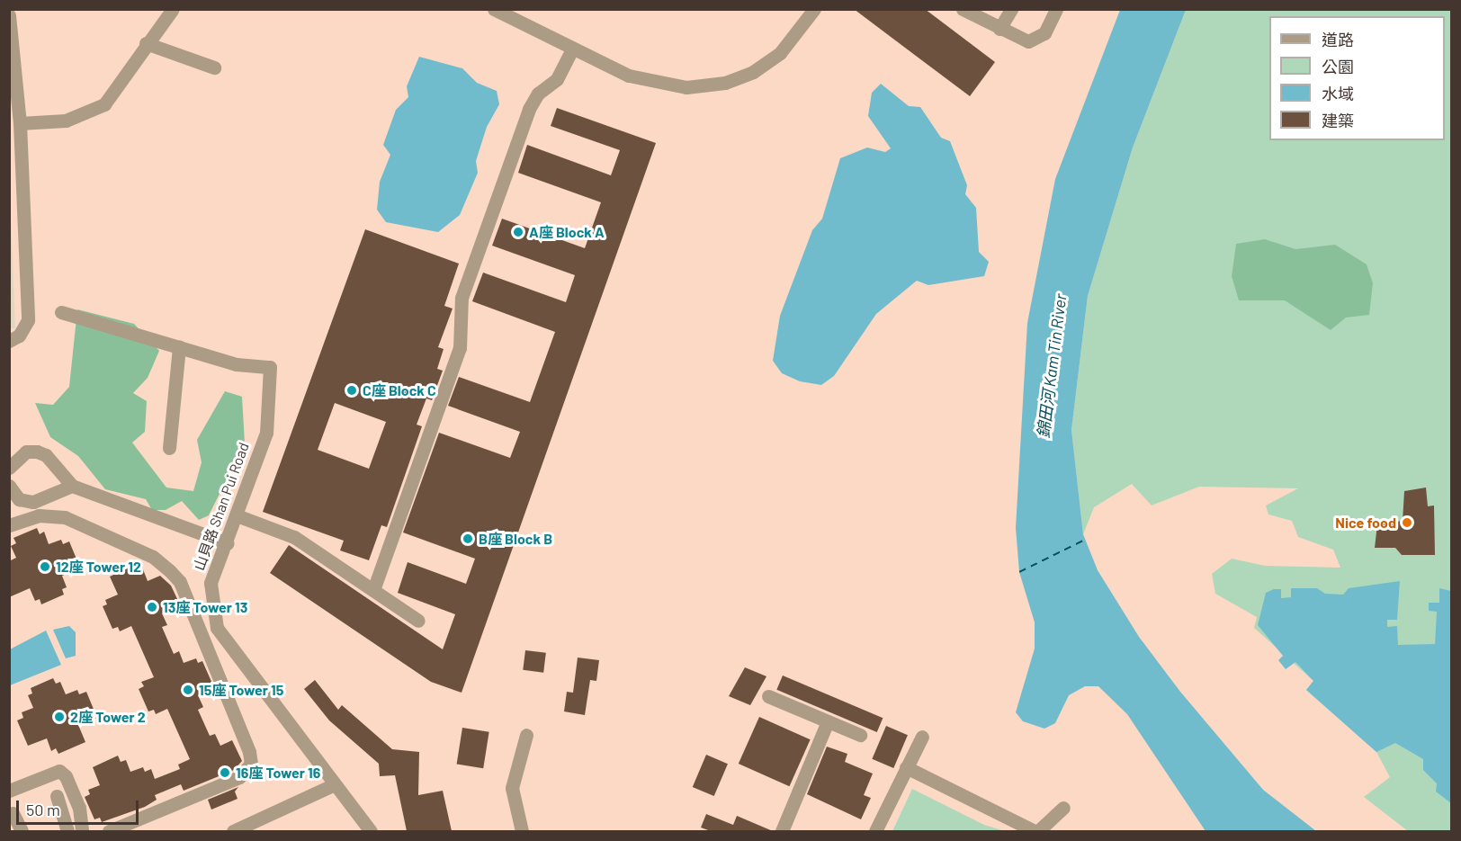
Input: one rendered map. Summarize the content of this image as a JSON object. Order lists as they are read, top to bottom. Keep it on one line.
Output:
{"streets":{"street":["山貝路 Shan Pui Road"]},"water":["錦田河 Kam Tin River"],"places":["A座 Block A","C座 Block C","Nice food","B座 Block B","12座 Tower 12","13座 Tower 13","15座 Tower 15","2座 Tower 2","16座 Tower 16"],"legend":["道路","公園","水域","建築"],"scale_bar":"50 m"}
